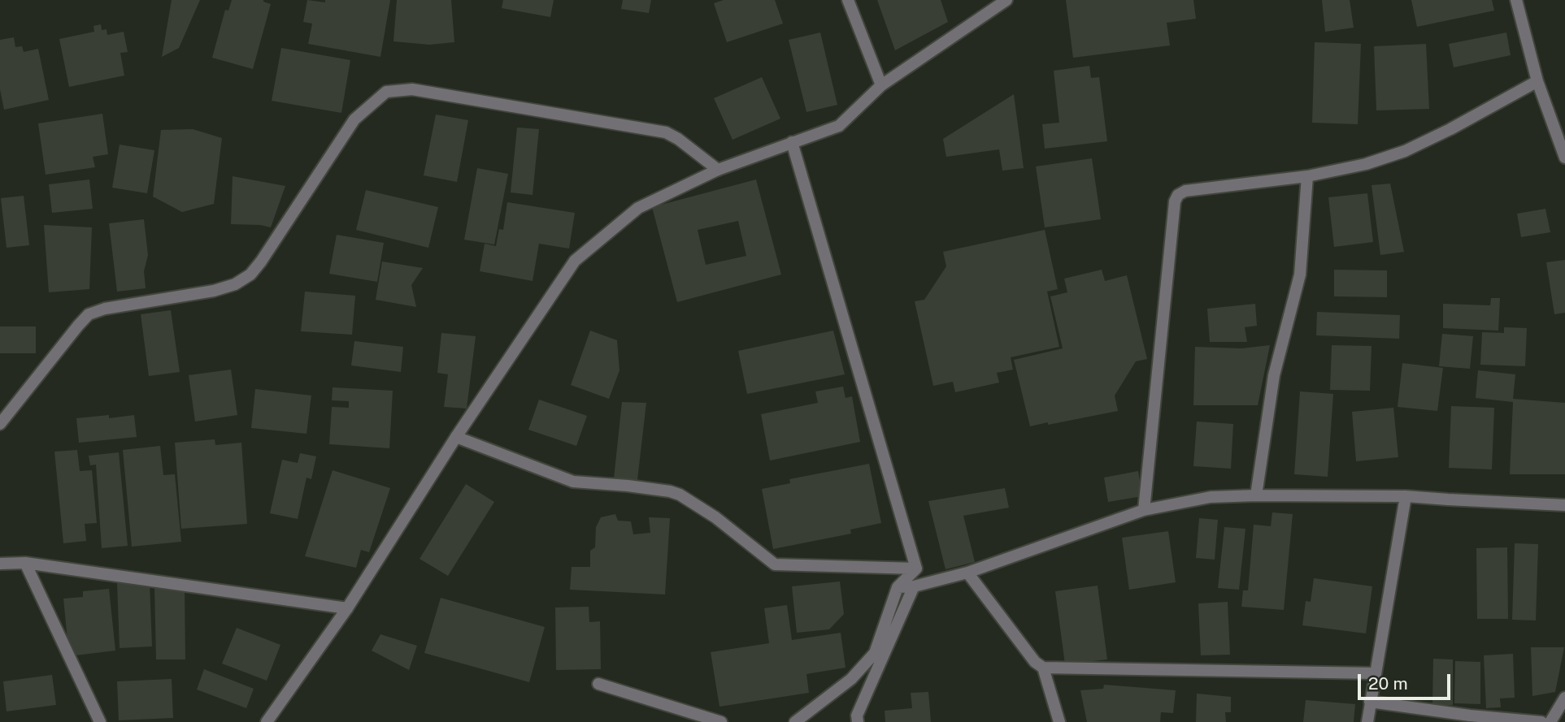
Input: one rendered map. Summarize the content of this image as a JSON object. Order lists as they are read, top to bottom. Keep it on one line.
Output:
{"scale_bar":"20 m"}
